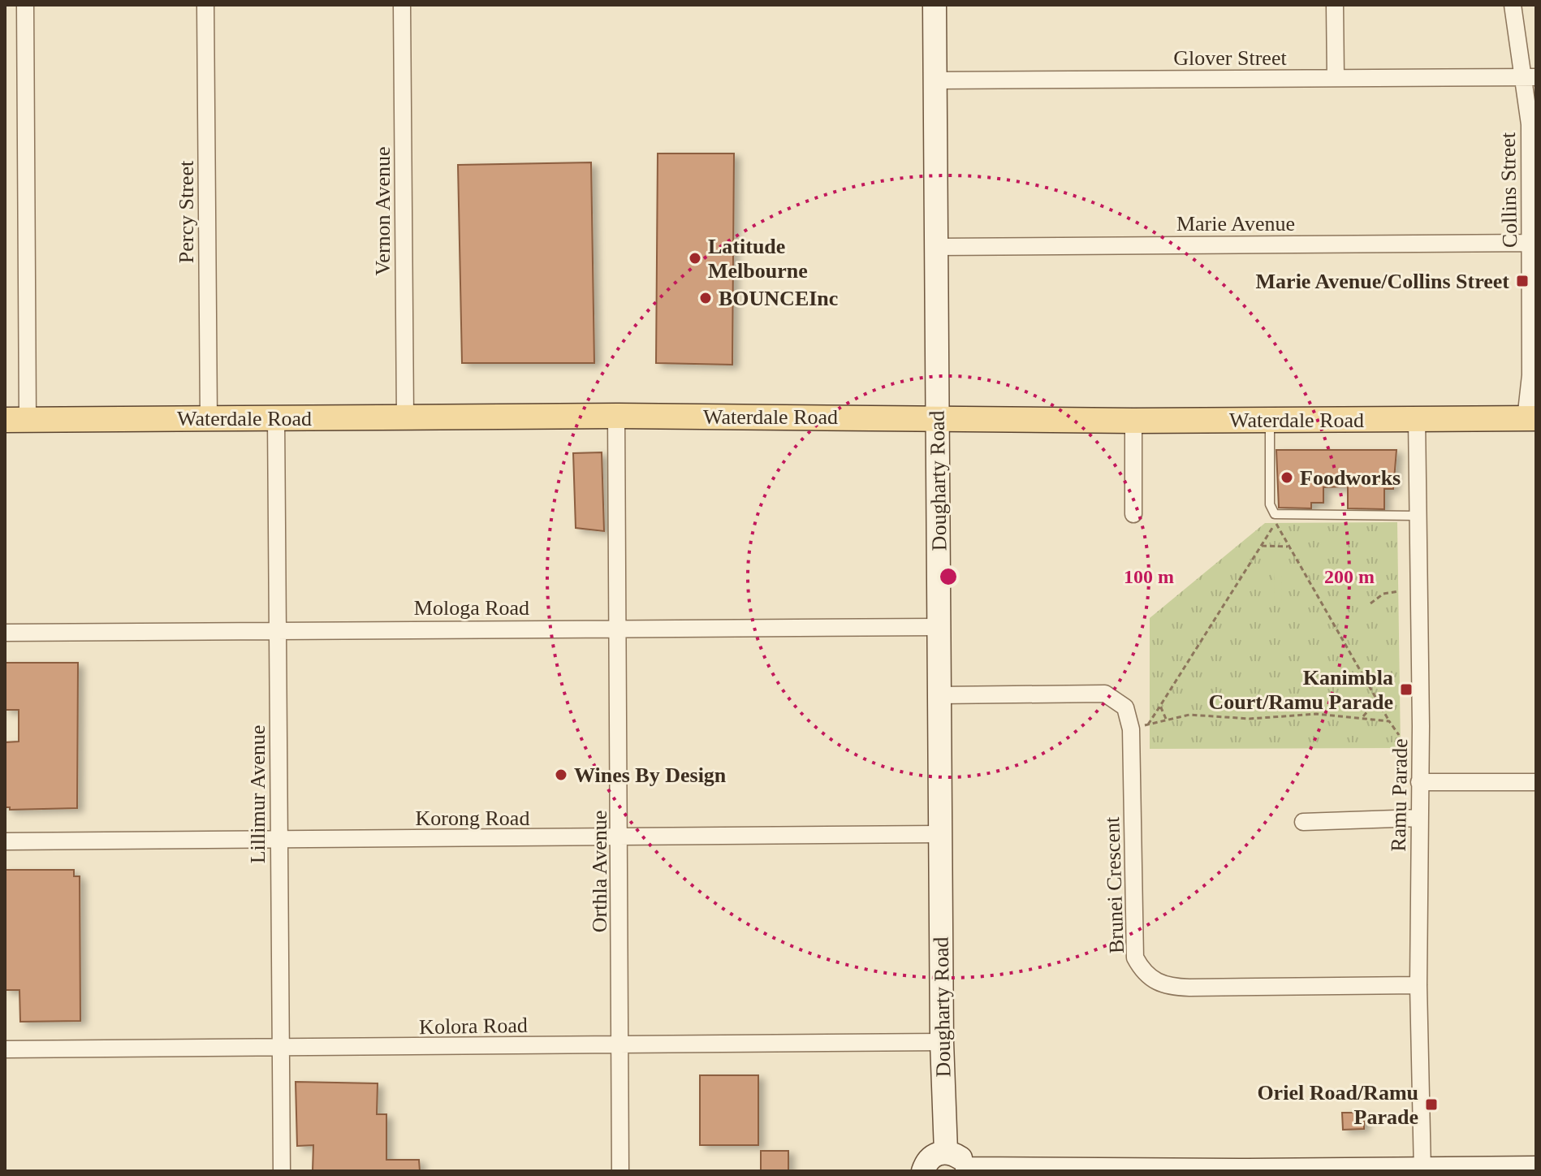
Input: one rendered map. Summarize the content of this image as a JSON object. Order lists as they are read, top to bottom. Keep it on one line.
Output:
{"streets":{"main road":["Waterdale Road"],"street":["Glover Street","Collins Street","Vernon Avenue","Percy Street","Marie Avenue","Dougharty Road","Mologa Road","Lillimur Avenue","Ramu Parade","Korong Road","Orthla Avenue","Brunei Crescent","Kolora Road"]},"crossings":[["Glover Street","Collins Street"],["Glover Street","Dougharty Road"],["Collins Street","Marie Avenue"],["Collins Street","Waterdale Road"],["Vernon Avenue","Waterdale Road"],["Percy Street","Waterdale Road"],["Marie Avenue","Dougharty Road"],["Waterdale Road","Dougharty Road"],["Waterdale Road","Lillimur Avenue"],["Waterdale Road","Ramu Parade"],["Waterdale Road","Orthla Avenue"],["Dougharty Road","Mologa Road"],["Dougharty Road","Korong Road"],["Dougharty Road","Brunei Crescent"],["Dougharty Road","Kolora Road"],["Mologa Road","Lillimur Avenue"],["Mologa Road","Orthla Avenue"],["Lillimur Avenue","Korong Road"],["Lillimur Avenue","Kolora Road"],["Ramu Parade","Brunei Crescent"],["Korong Road","Orthla Avenue"],["Orthla Avenue","Kolora Road"]],"places":{"other":["Latitude Melbourne","BOUNCEInc","Foodworks","Wines By Design"],"transit":["Marie Avenue/Collins Street","Kanimbla Court/Ramu Parade","Oriel Road/Ramu Parade"]},"rings":["100 m","200 m"]}
